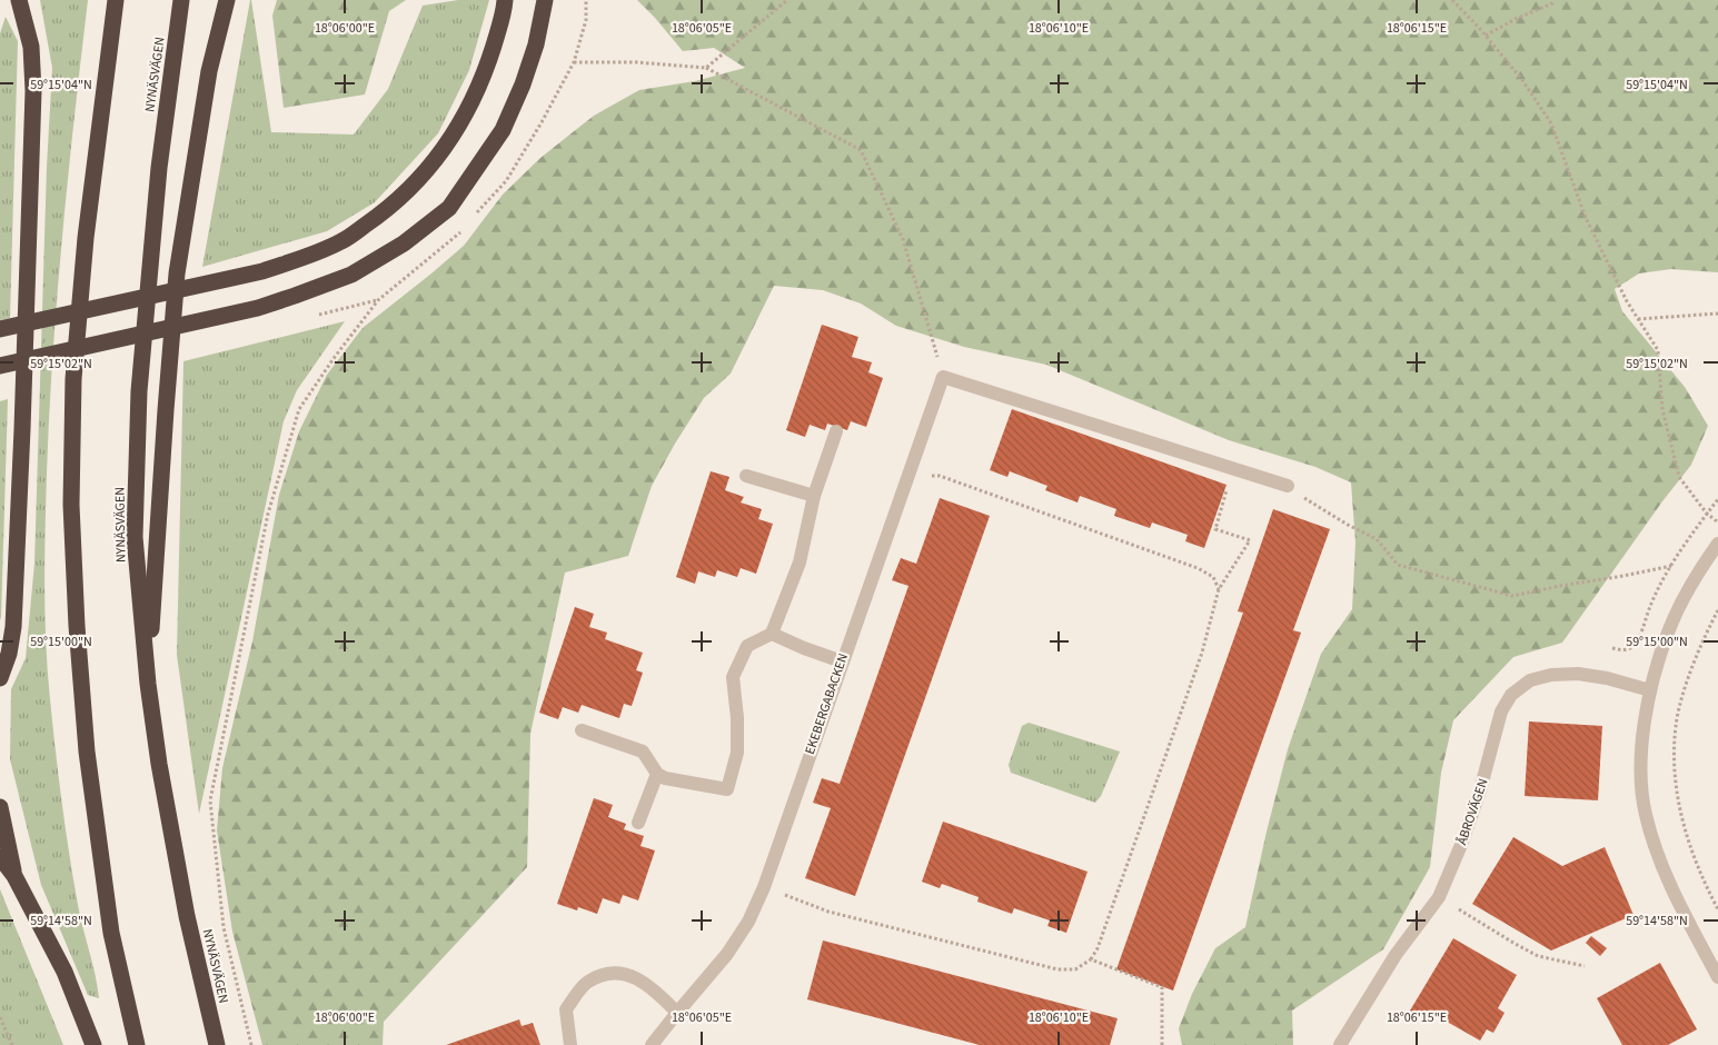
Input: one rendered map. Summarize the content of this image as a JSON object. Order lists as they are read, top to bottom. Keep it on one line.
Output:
{"streets":{"highway":["NYNÄSVÄGEN"],"street":["EKEBERGABACKEN","ÅBROVÄGEN"]},"coordinates":["18°06'00\"E","18°06'05\"E","18°06'10\"E","18°06'15\"E","59°15'04\"N","59°15'02\"N","59°15'00\"N","59°14'58\"N"]}
